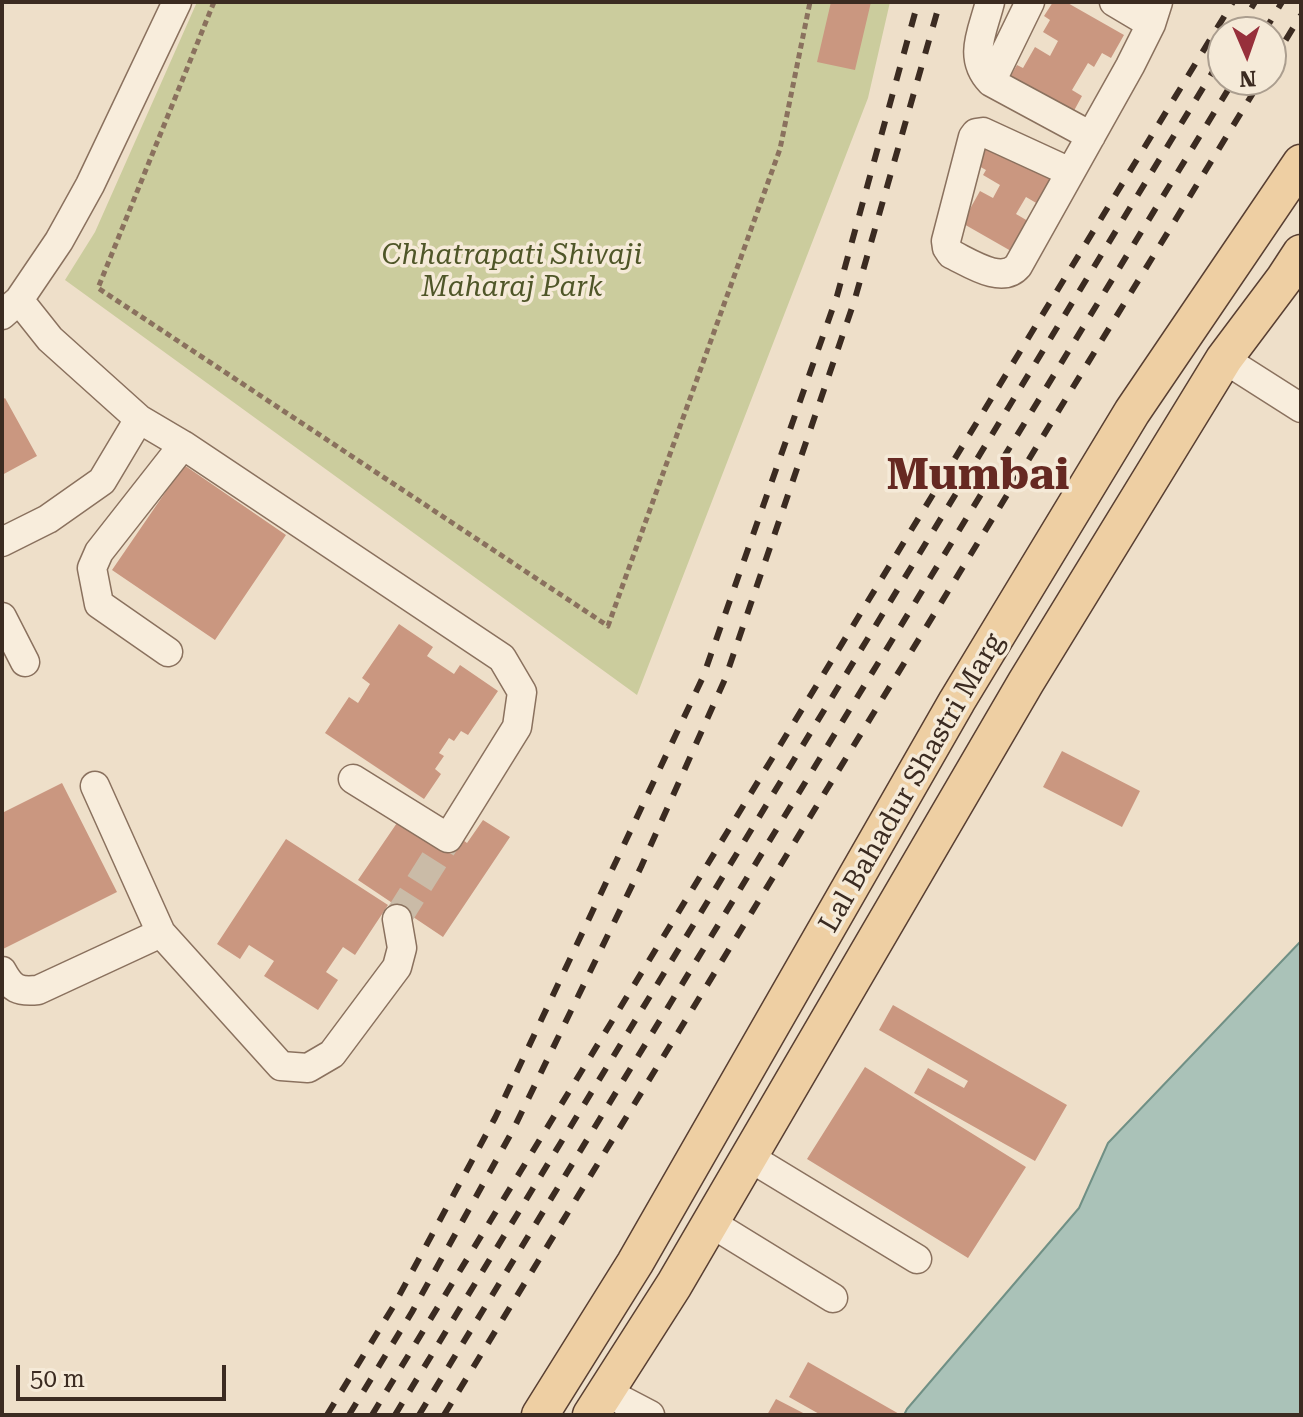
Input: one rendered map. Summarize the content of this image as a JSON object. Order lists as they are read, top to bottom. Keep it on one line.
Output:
{"streets":{"main road":["Lal Bahadur Shastri Marg"]},"districts":["Mumbai"],"parks":["Chhatrapati Shivaji Maharaj Park"],"scale_bar":"50 m","north":"bottom"}
